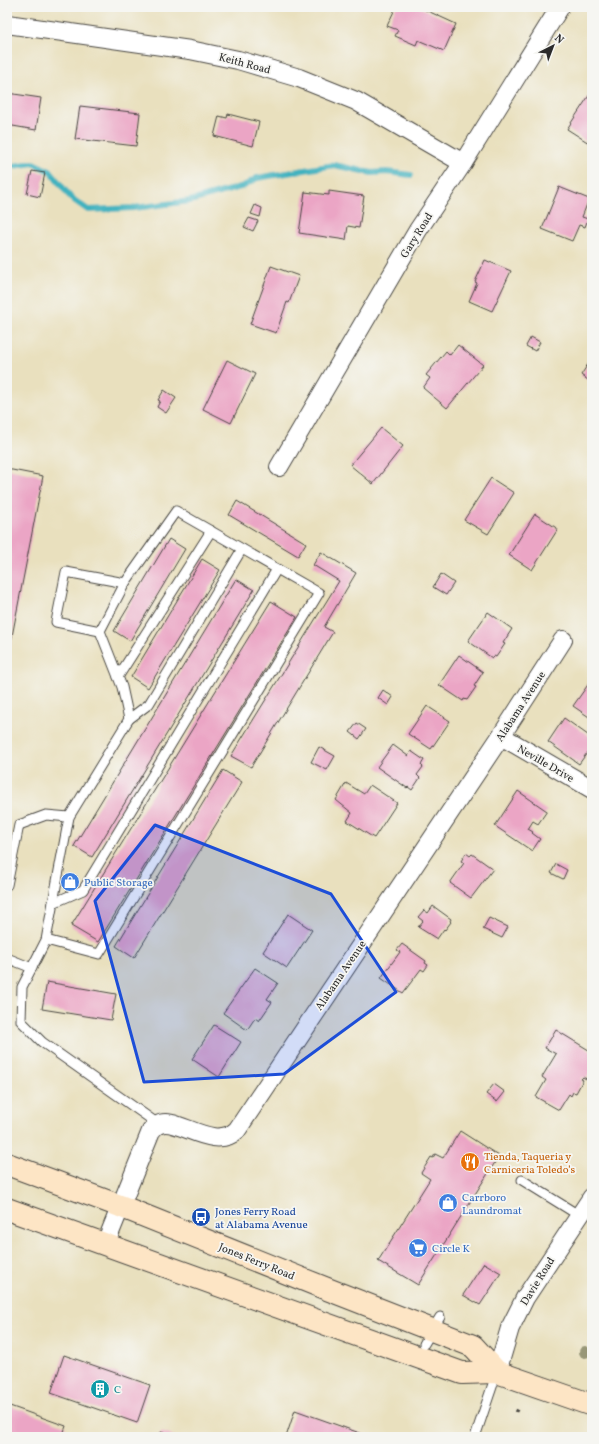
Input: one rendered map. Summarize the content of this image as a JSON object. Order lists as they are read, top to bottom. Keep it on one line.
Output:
{"streets":{"main road":["Jones Ferry Road"],"street":["Keith Road","Gary Road","Alabama Avenue","Neville Drive","Davie Road"]},"crossings":[["Keith Road","Gary Road"],["Alabama Avenue","Neville Drive"],["Jones Ferry Road","Davie Road"]],"places":{"shop":["Public Storage","Carrboro Laundromat"],"restaurant":["Tienda, Taqueria y Carniceria Toledo’s"],"bus stop":["Jones Ferry Road at Alabama Avenue"],"supermarket":["Circle K"],"building":["C"]},"north":"top right"}
